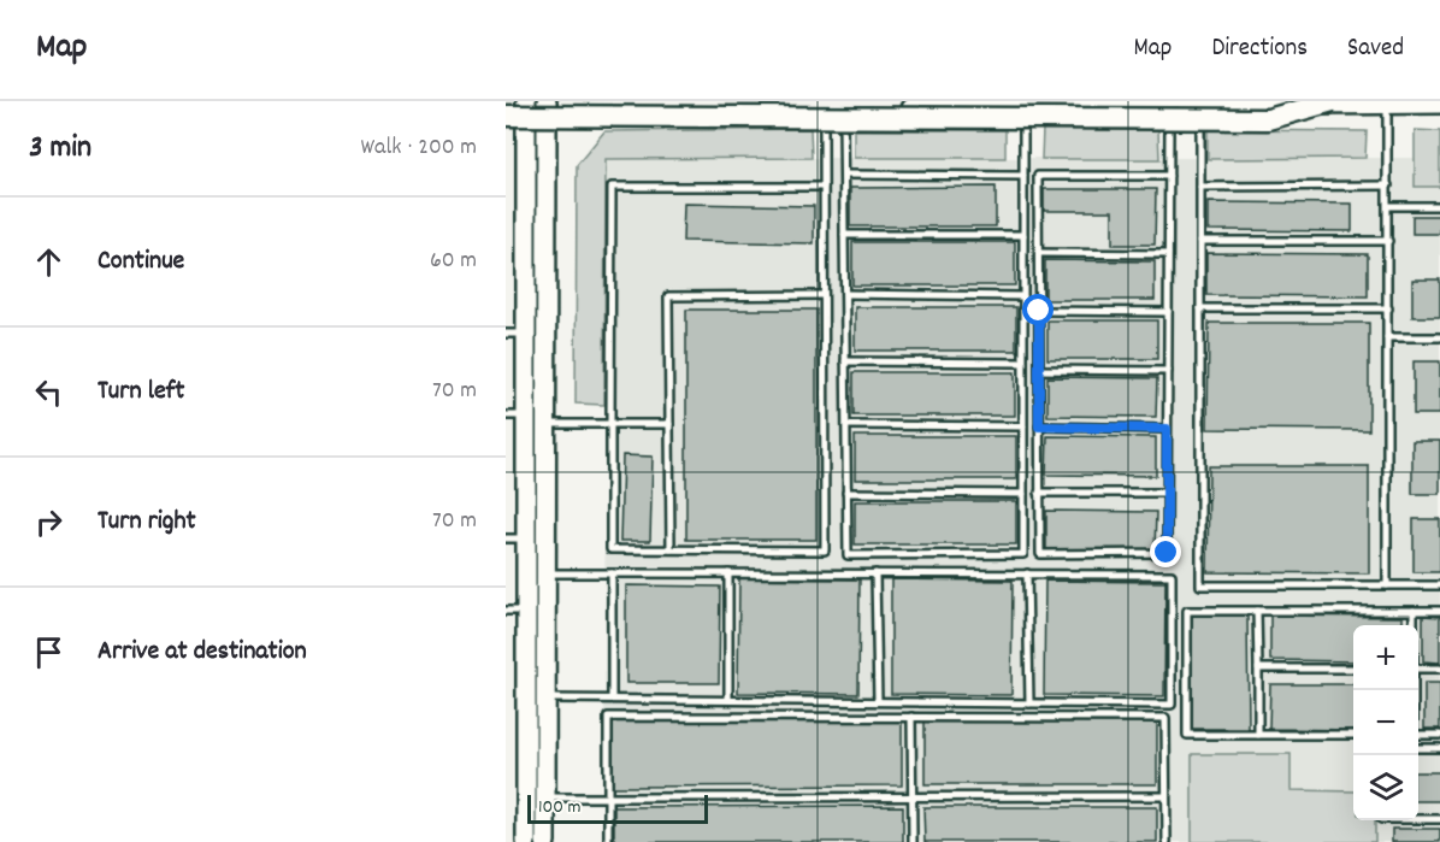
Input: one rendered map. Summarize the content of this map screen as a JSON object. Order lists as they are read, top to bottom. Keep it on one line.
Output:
{"scale_bar":"100 m","page":{"header":"Map","nav":["Map","Directions","Saved"],"heading":["3 min","Walk · 200 m"],"list":[["Continue","60 m"],["Turn left","70 m"],["Turn right","70 m"],"Arrive at destination"],"map_buttons":["+","−"],"scale":"100 m"}}
